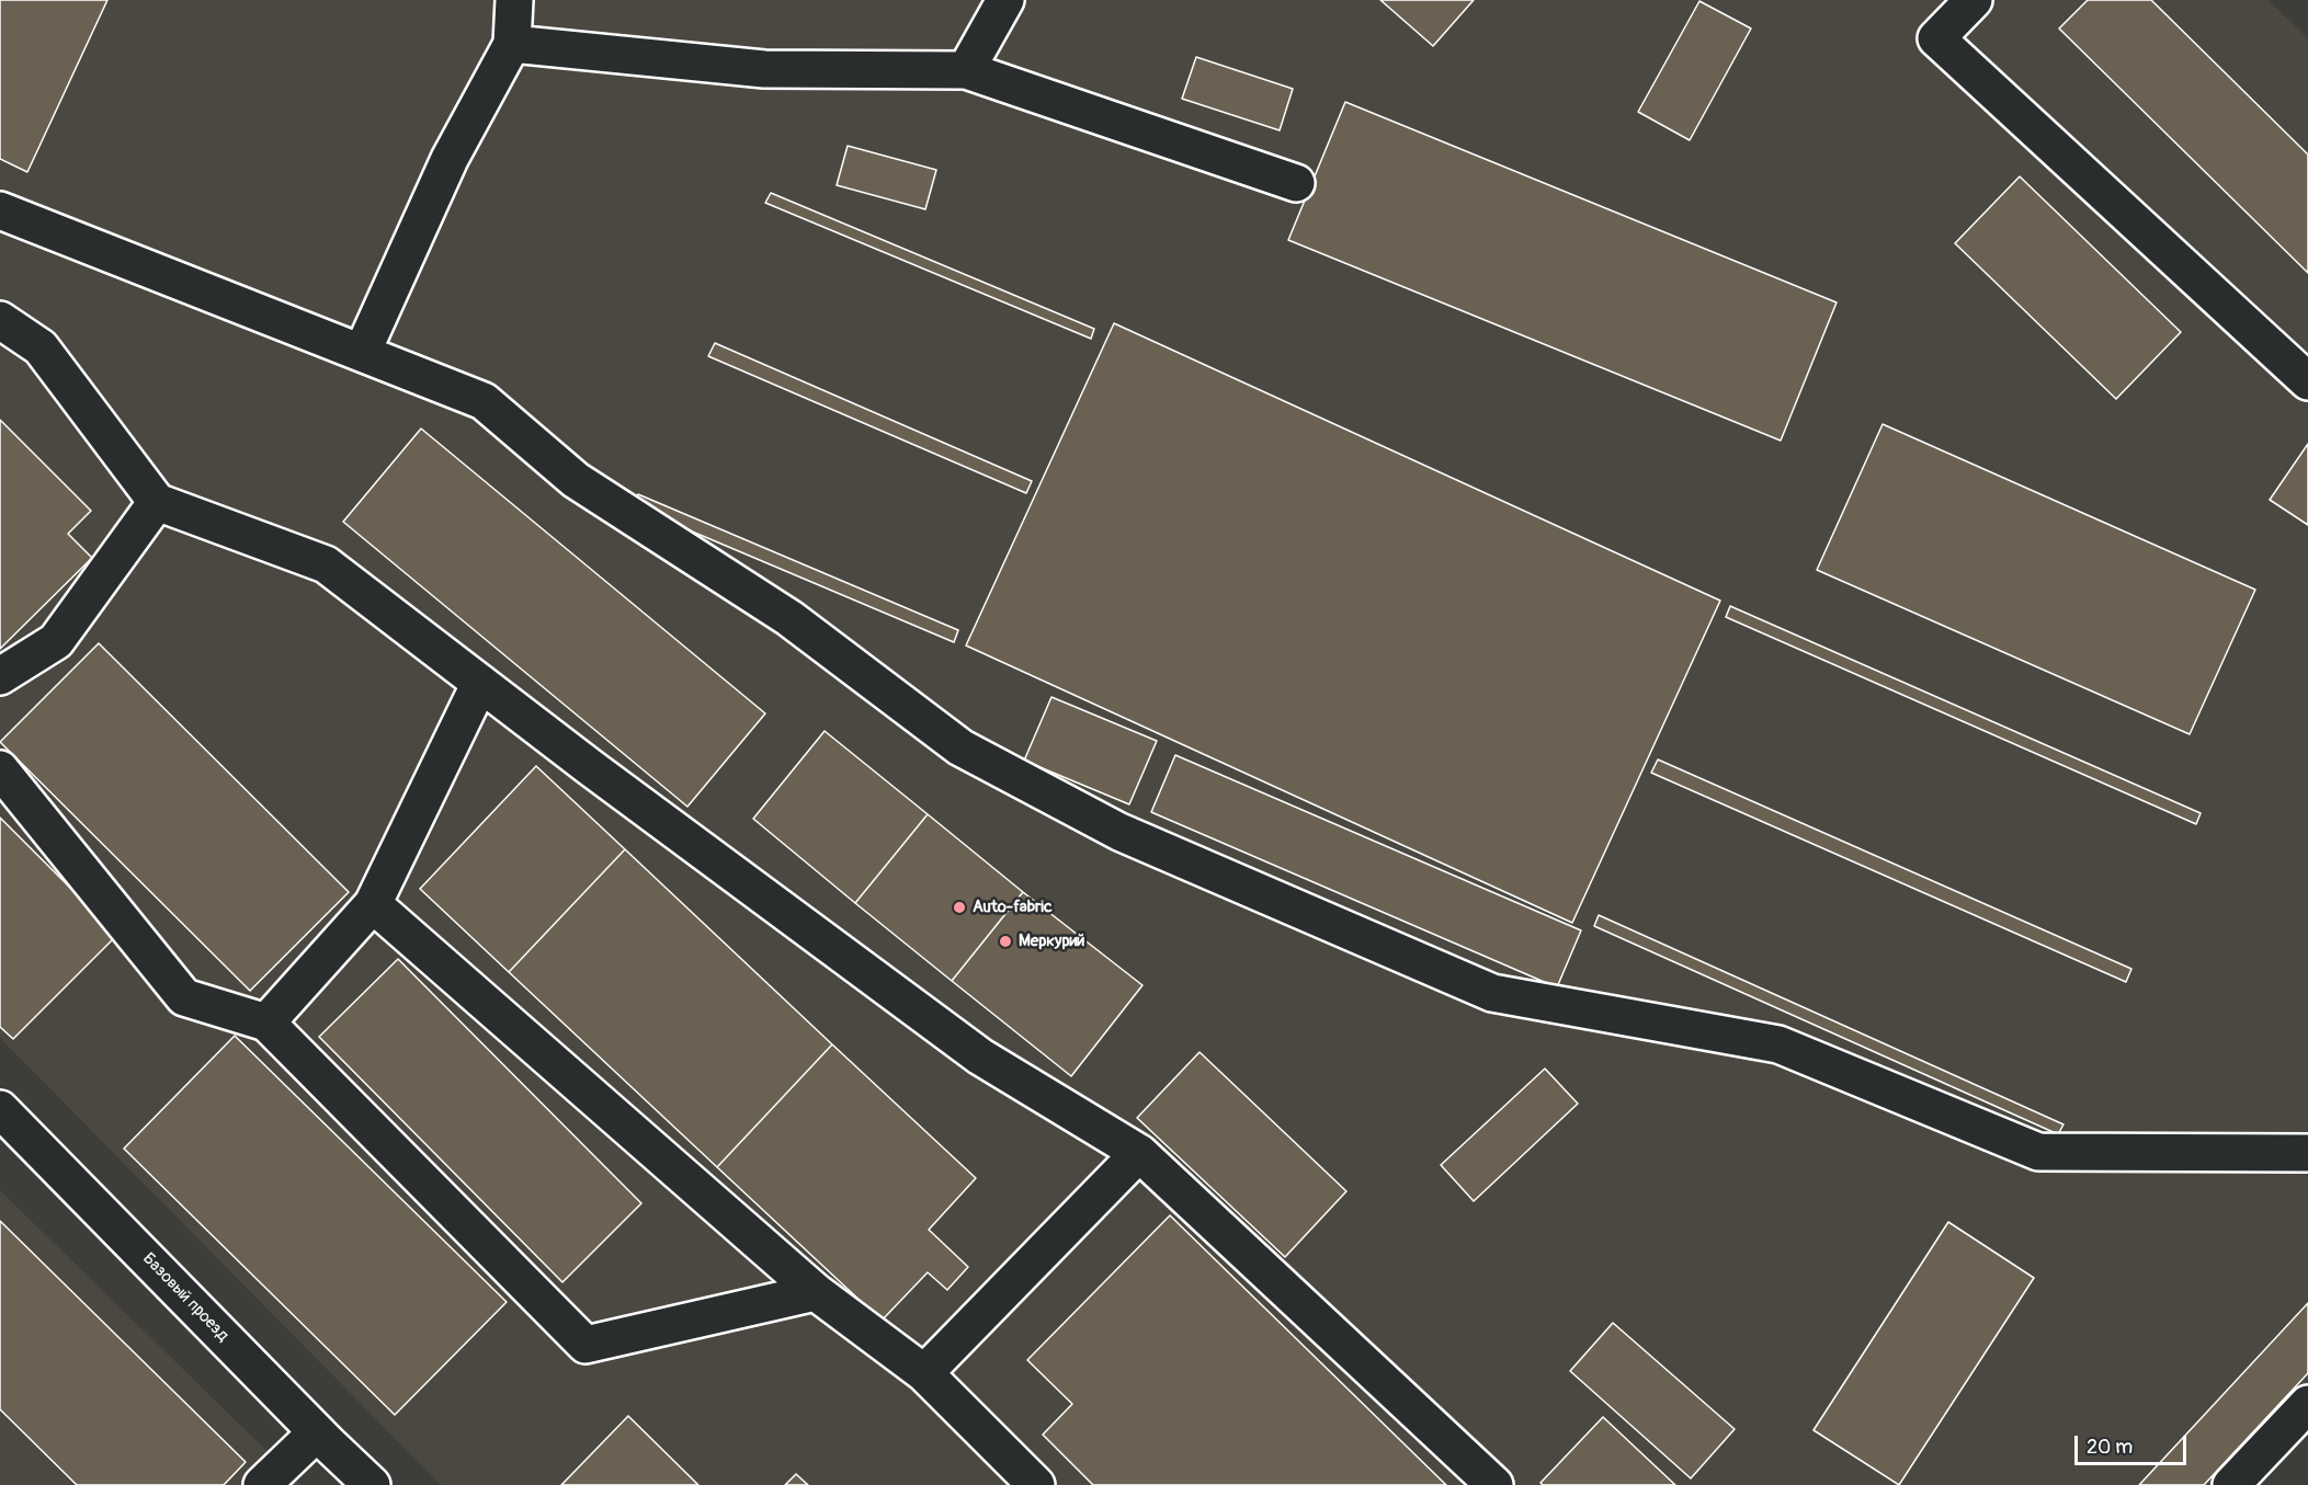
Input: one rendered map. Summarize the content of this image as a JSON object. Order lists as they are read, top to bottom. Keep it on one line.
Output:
{"streets":{"lane":["Базовый проезд"]},"places":["Auto-fabric","Меркурий"],"scale_bar":"20 m"}
